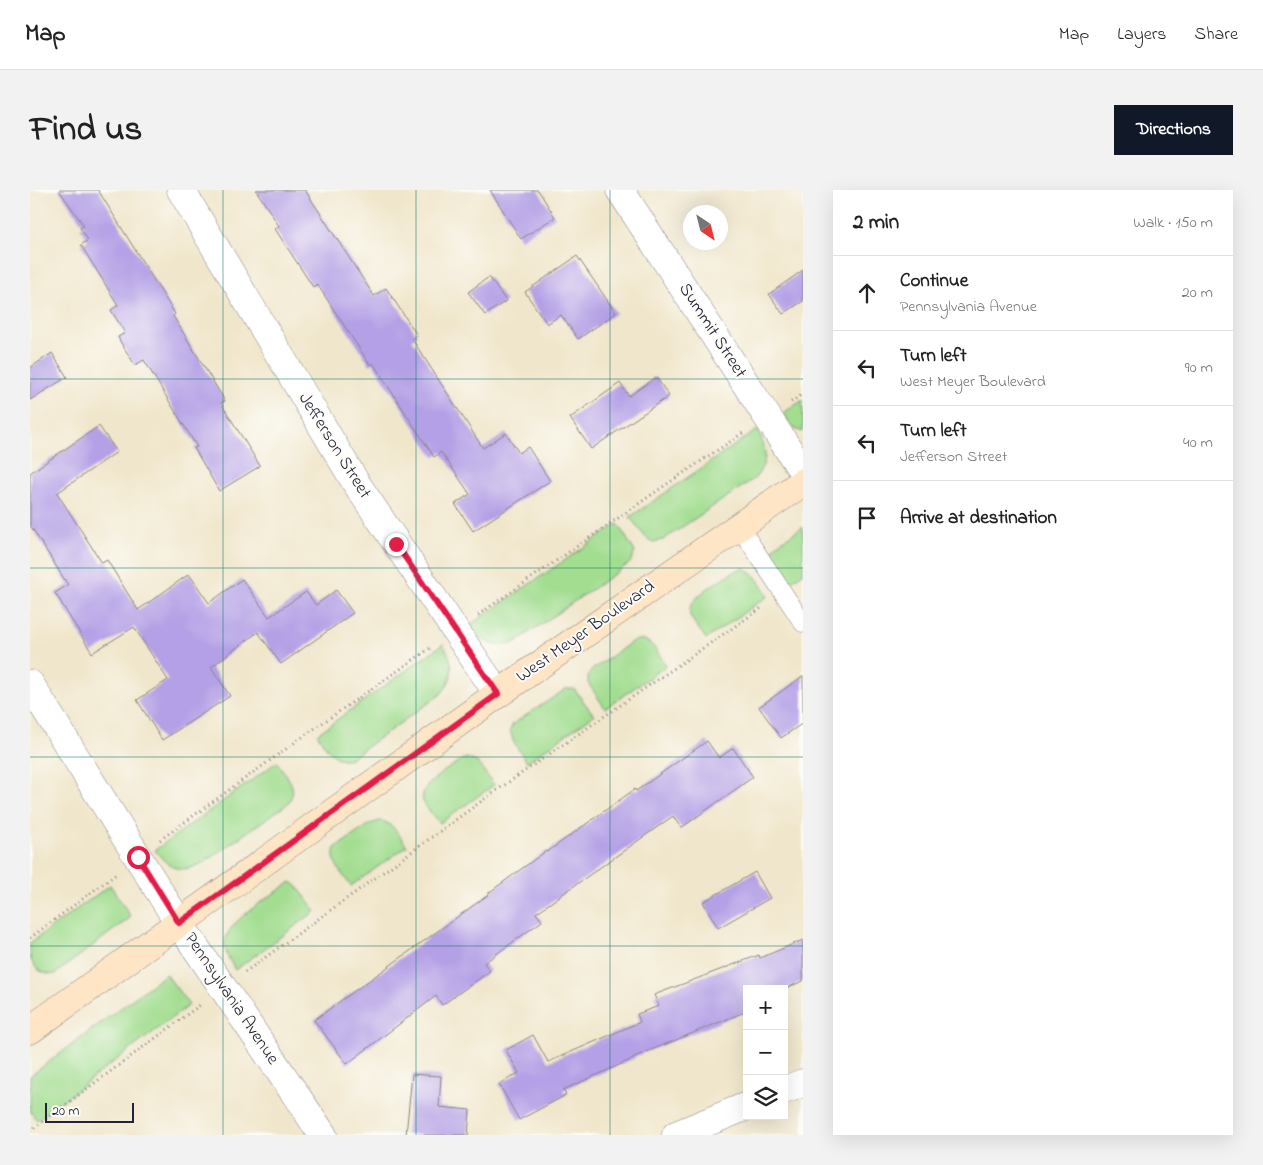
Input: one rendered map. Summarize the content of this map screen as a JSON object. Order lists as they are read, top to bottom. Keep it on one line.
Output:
{"streets":{"main road":["West Meyer Boulevard"],"street":["Summit Street","Jefferson Street","Pennsylvania Avenue"]},"crossings":[["Jefferson Street","West Meyer Boulevard"],["West Meyer Boulevard","Pennsylvania Avenue"]],"scale_bar":"20 m","north":"bottom right","page":{"header":"Map","nav":["Map","Layers","Share"],"title":"Find us","buttons":"Directions","heading":["2 min","Walk · 150 m"],"list":[["Continue","Pennsylvania Avenue","20 m"],["Turn left","West Meyer Boulevard","90 m"],["Turn left","Jefferson Street","40 m"],"Arrive at destination"],"map_buttons":["+","−"],"scale":"20 m"}}
